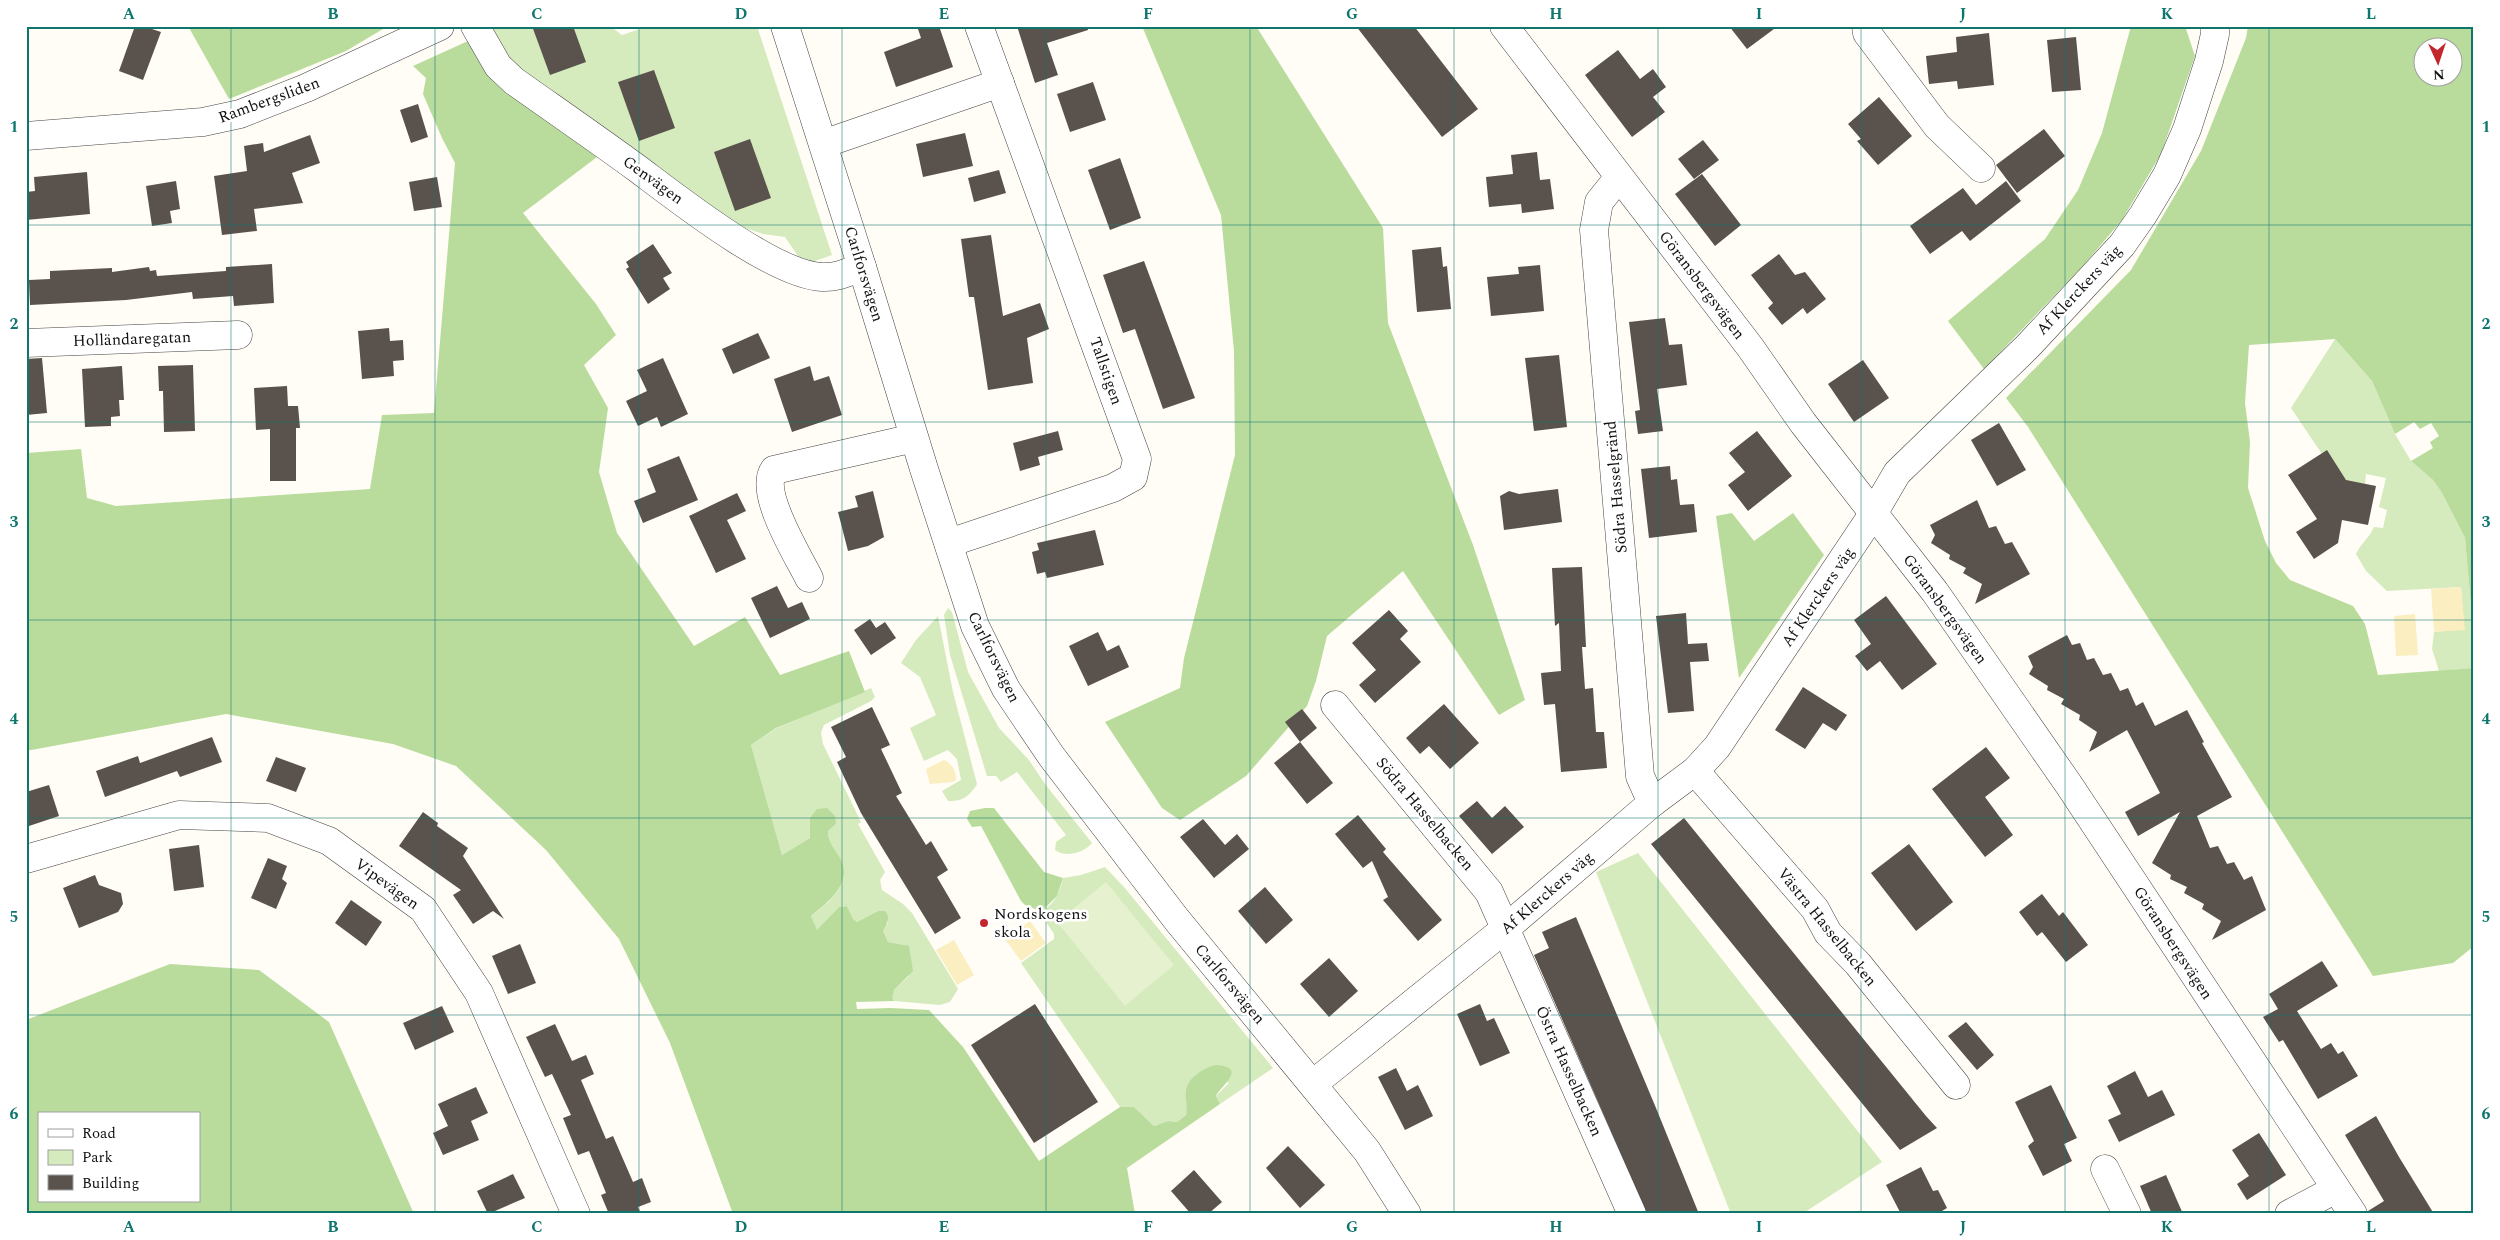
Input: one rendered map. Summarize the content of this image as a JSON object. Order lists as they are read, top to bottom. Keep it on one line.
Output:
{"streets":{"street":["Rambergsliden","Genvägen","Carlforsvägen","Göransbergsvägen","Af Klerckers väg","Holländaregatan","Tallstigen","Södra Hasselgränd","Södra Hasselbacken","Vipevägen","Västra Hasselbacken","Östra Hasselbacken"]},"crossings":[["Genvägen","Carlforsvägen"],["Carlforsvägen","Af Klerckers väg"],["Carlforsvägen","Tallstigen"],["Göransbergsvägen","Af Klerckers väg"],["Göransbergsvägen","Södra Hasselgränd"],["Af Klerckers väg","Södra Hasselgränd"],["Af Klerckers väg","Södra Hasselbacken"],["Af Klerckers väg","Västra Hasselbacken"],["Af Klerckers väg","Östra Hasselbacken"],["Södra Hasselbacken","Östra Hasselbacken"]],"places":["Nordskogens skola"],"legend":["Road","Park","Building"],"north":"bottom","grid":{"columns":["A","B","C","D","E","F","G","H","I","J","K","L"],"rows":["1","2","3","4","5","6"]}}
